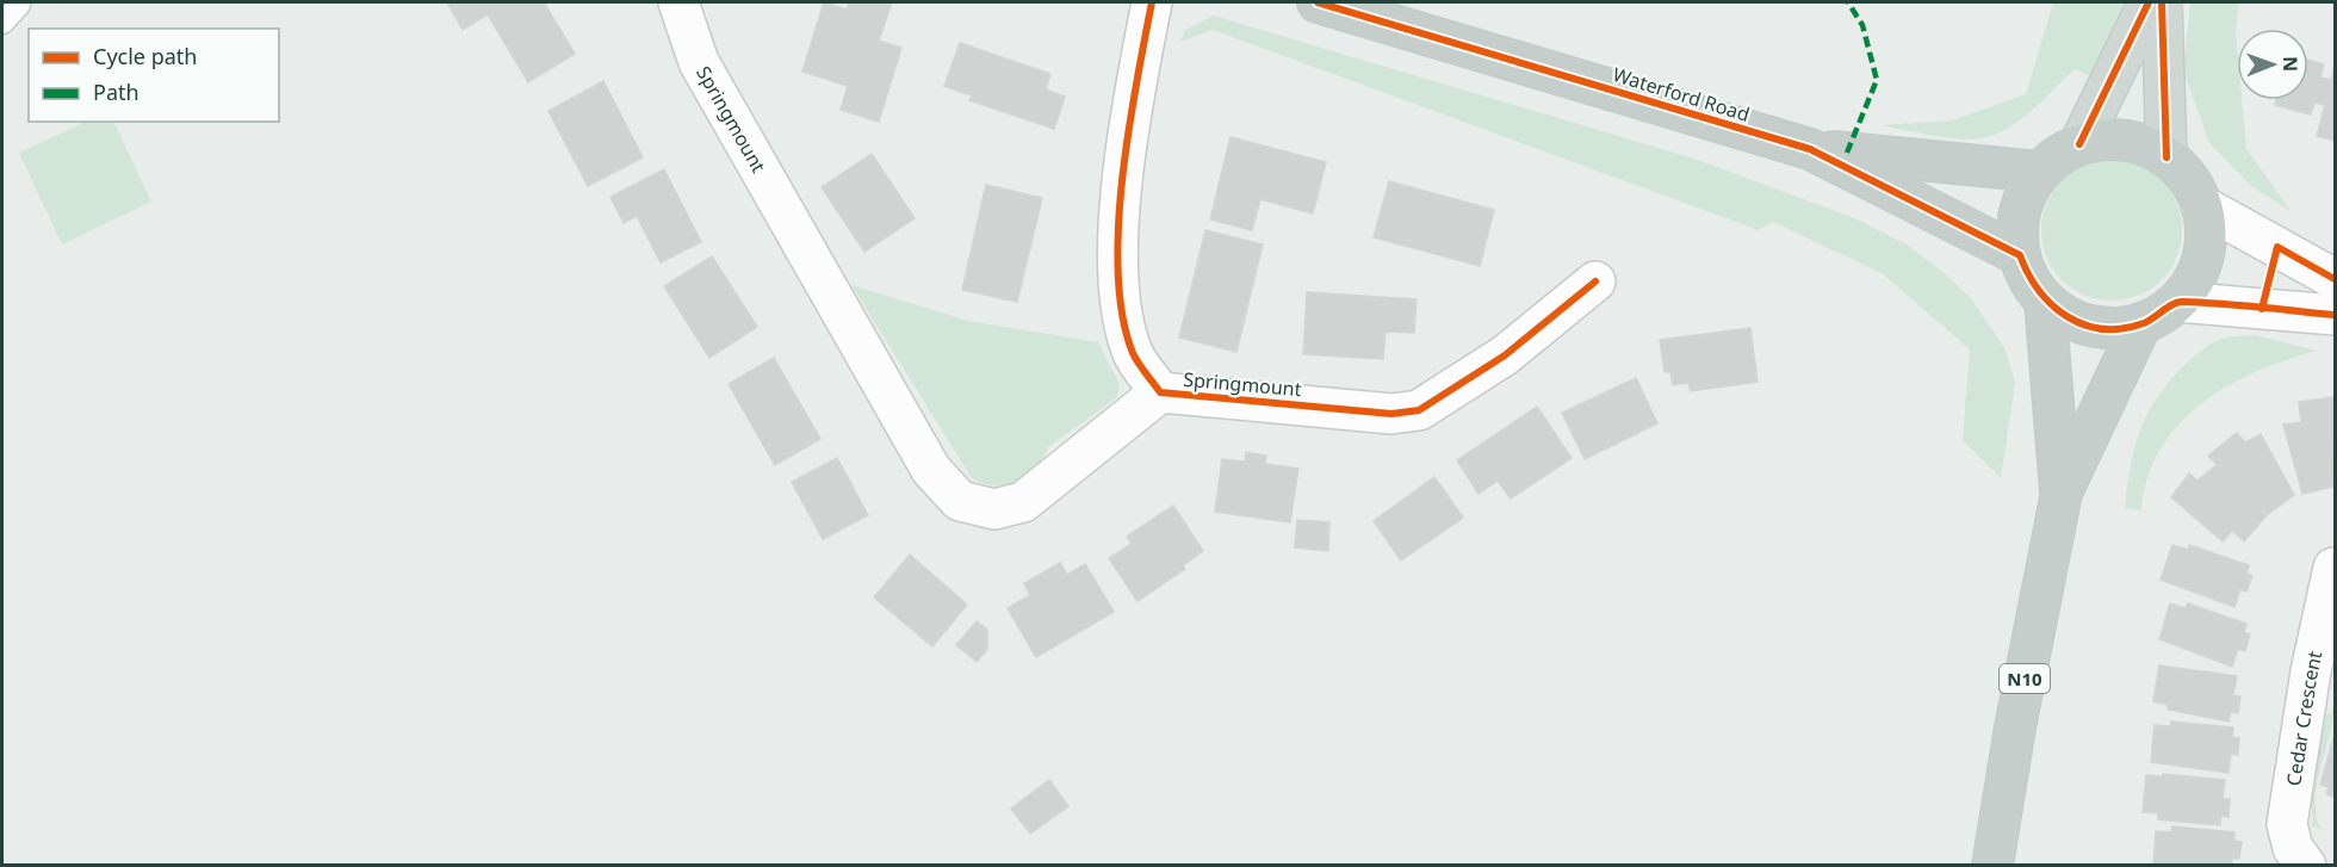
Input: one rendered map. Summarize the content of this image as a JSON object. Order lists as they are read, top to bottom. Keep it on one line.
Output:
{"streets":{"highway":["Waterford Road","N10"],"street":["Springmount","Cedar Crescent"]},"crossings":[["Waterford Road","N10"]],"legend":["Cycle path","Path"],"north":"right"}
